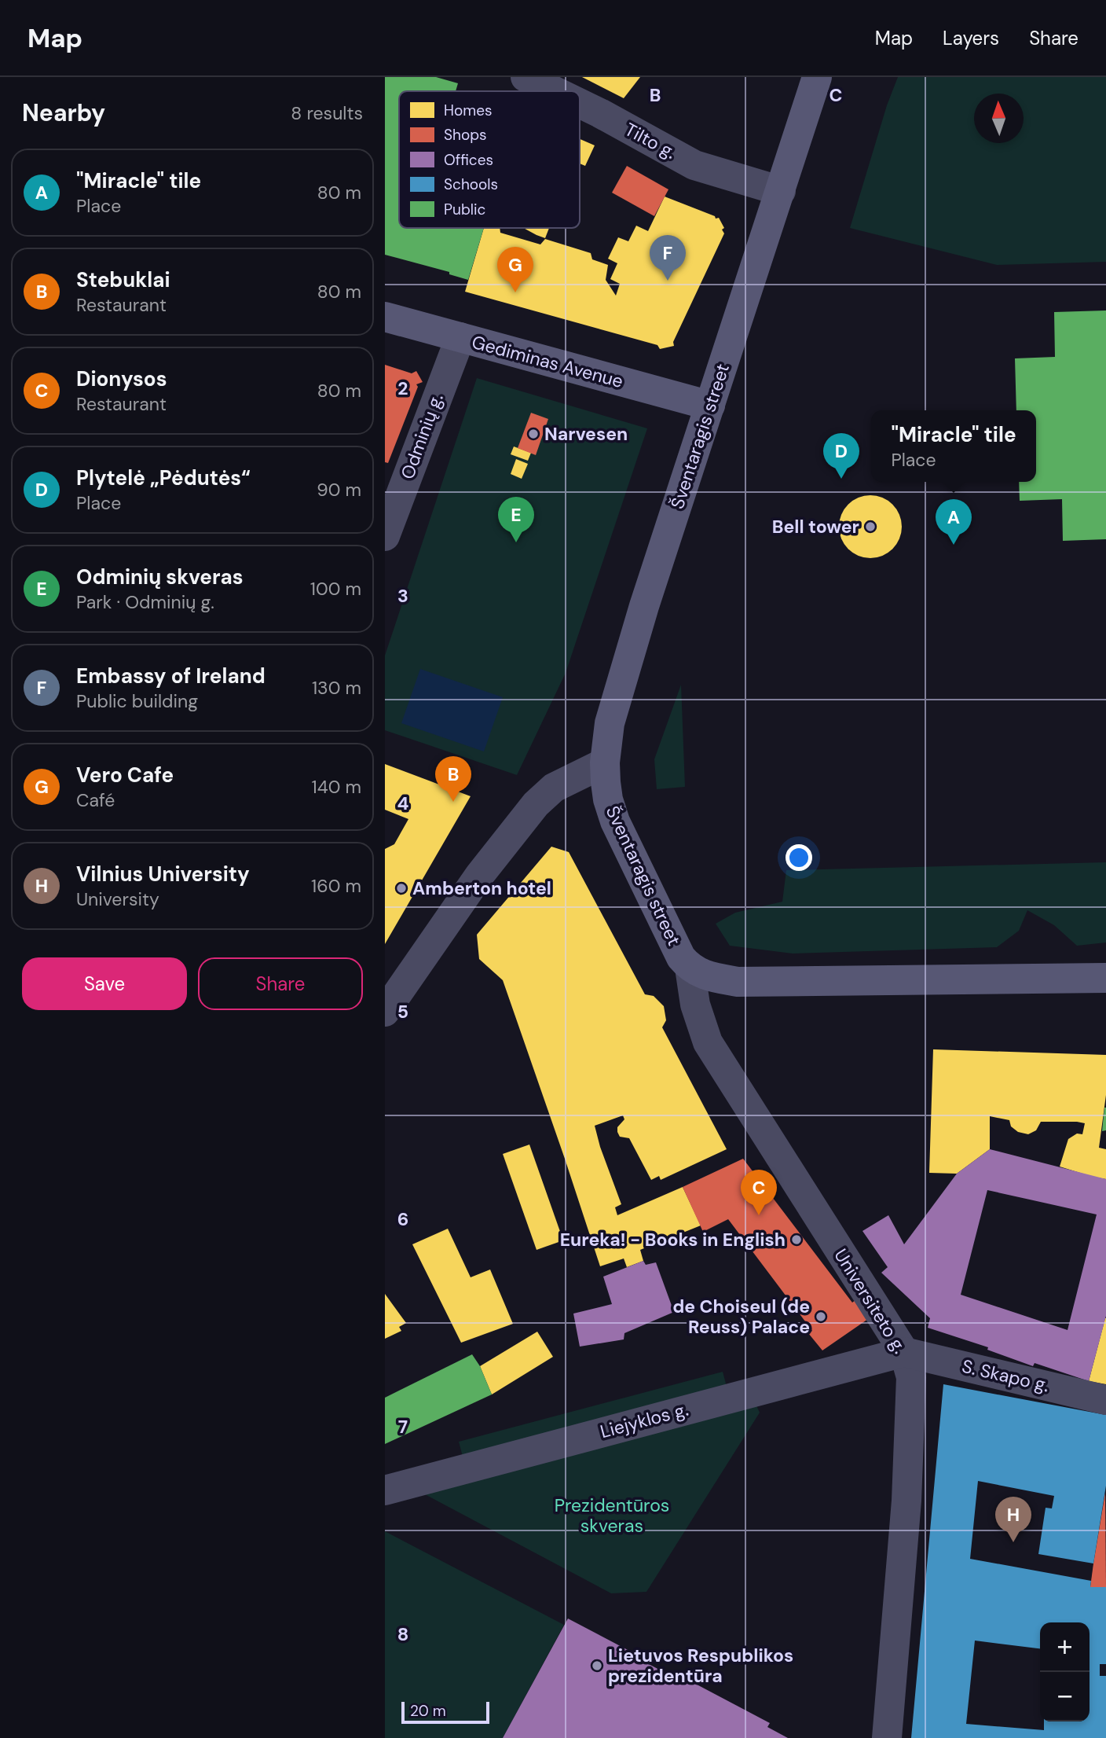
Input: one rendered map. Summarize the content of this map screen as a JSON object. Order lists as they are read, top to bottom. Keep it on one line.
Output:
{"streets":{"main road":["Gediminas Avenue","Šventaragis street"],"street":["Tilto g.","Odminių g.","Universiteto g.","S. Skapo g.","Liejyklos g."]},"crossings":[["Tilto g.","Šventaragis street"],["Gediminas Avenue","Odminių g."],["Gediminas Avenue","Šventaragis street"],["Šventaragis street","Universiteto g."],["Universiteto g.","S. Skapo g."],["Universiteto g.","Liejyklos g."],["S. Skapo g.","Liejyklos g."]],"parks":["Prezidentūros skveras"],"places":["Narvesen","Bell tower","Amberton hotel","Eureka! - Books in English","de Choiseul (de Reuss) Palace","Lietuvos Respublikos prezidentūra"],"legend":["Homes","Shops","Offices","Schools","Public"],"scale_bar":"20 m","north":"top","page":{"header":"Map","nav":["Map","Layers","Share"],"heading":["Nearby","8 results"],"list":[{"mark":"A","name":"\"Miracle\" tile","note":"Place","value":"80 m"},{"mark":"B","name":"Stebuklai","note":"Restaurant","value":"80 m"},{"mark":"C","name":"Dionysos","note":"Restaurant","value":"80 m"},{"mark":"D","name":"Plytelė „Pėdutės“","note":"Place","value":"90 m"},{"mark":"E","name":"Odminių skveras","note":"Park · Odminių g.","value":"100 m"},{"mark":"F","name":"Embassy of Ireland","note":"Public building","value":"130 m"},{"mark":"G","name":"Vero Cafe","note":"Café","value":"140 m"},{"mark":"H","name":"Vilnius University","note":"University","value":"160 m"}],"pins":["F","G","D","E","A","B","C","H"],"popup":["\"Miracle\" tile","Place"],"buttons":["Save","Share"],"map_buttons":["+","−"],"scale":"20 m"},"grid":{"columns":["B","C"],"rows":["2","3","4","5","6","7","8"]}}
